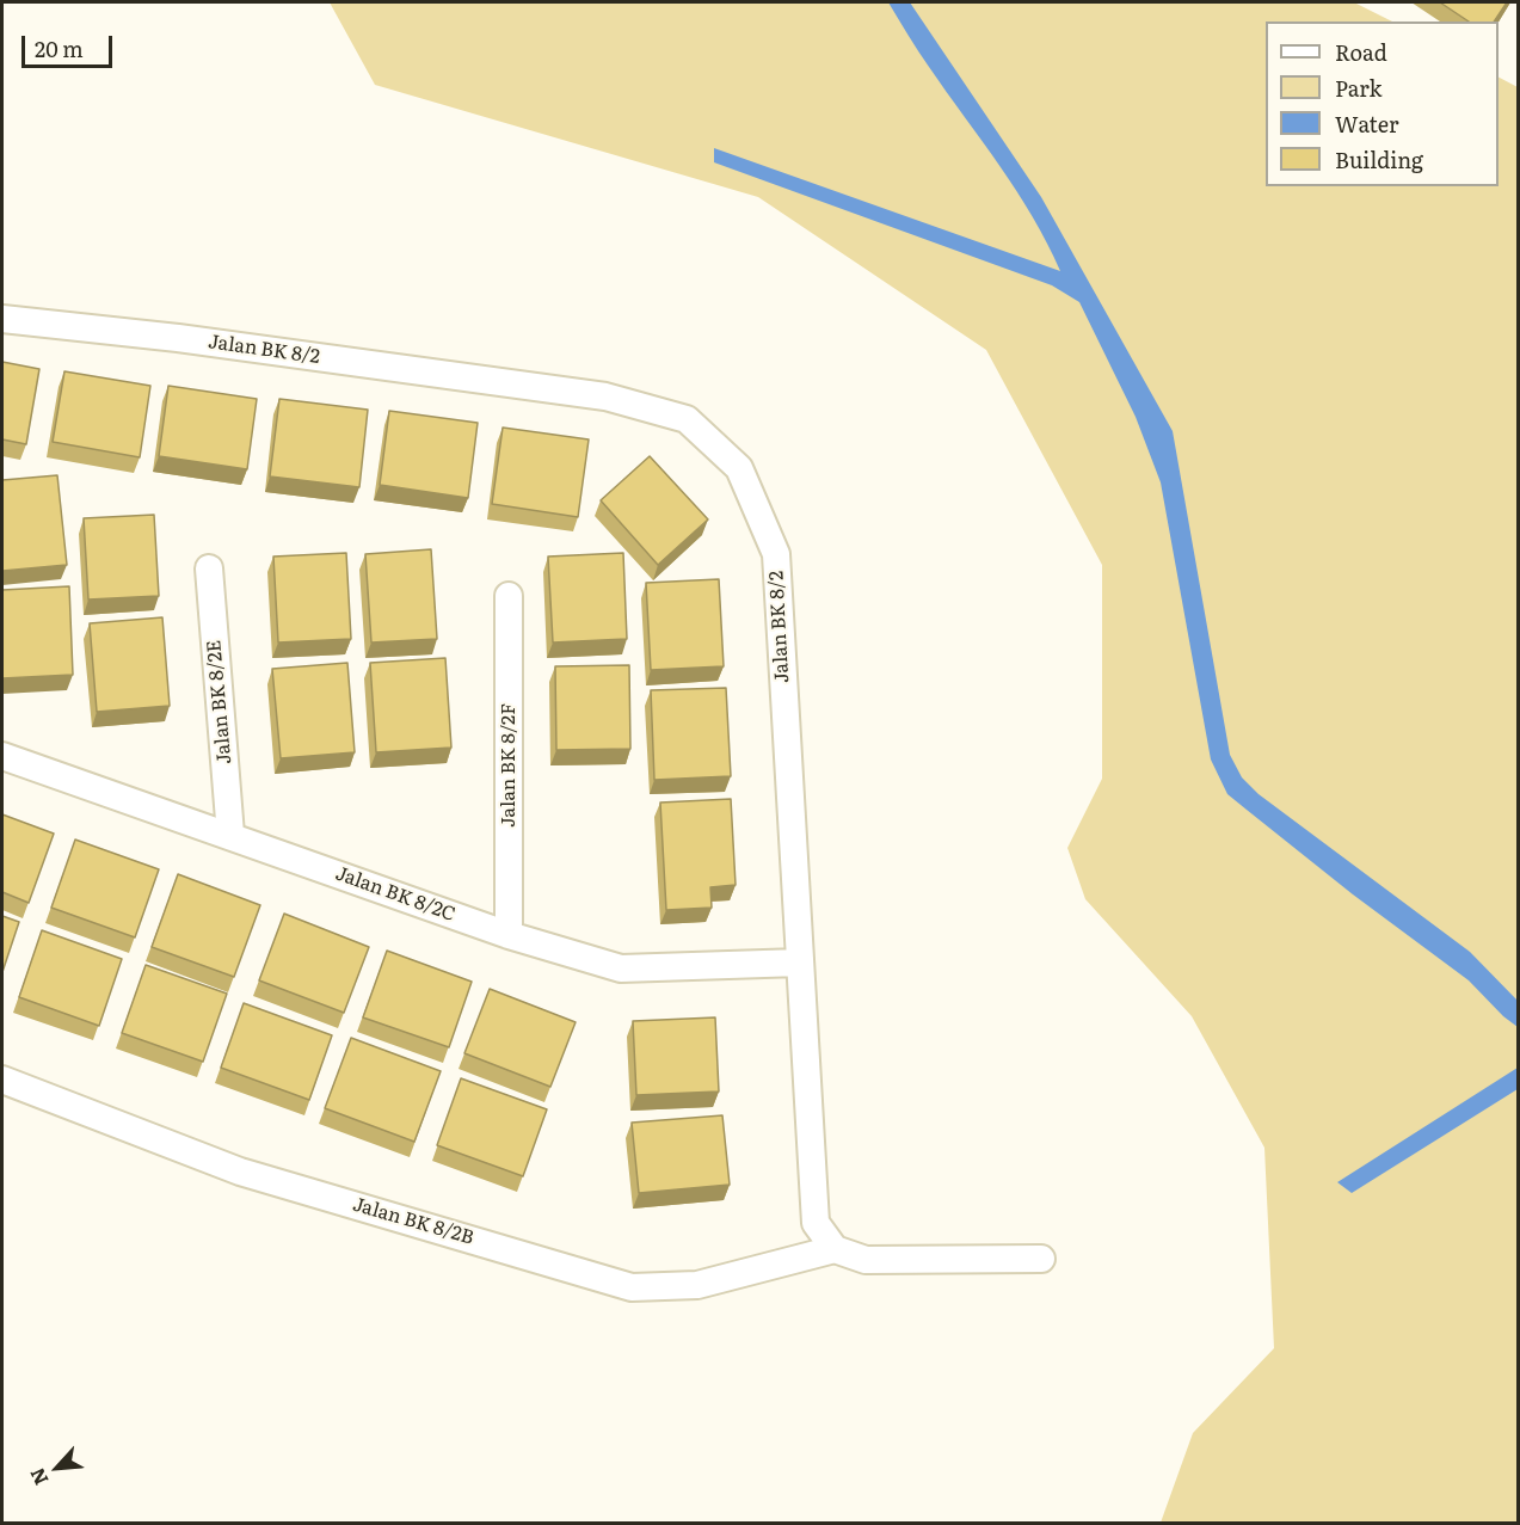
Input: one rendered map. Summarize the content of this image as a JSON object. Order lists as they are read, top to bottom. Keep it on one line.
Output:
{"streets":{"street":["Jalan BK 8/2","Jalan BK 8/2E","Jalan BK 8/2F","Jalan BK 8/2C","Jalan BK 8/2B"]},"crossings":[["Jalan BK 8/2","Jalan BK 8/2C"],["Jalan BK 8/2","Jalan BK 8/2B"],["Jalan BK 8/2E","Jalan BK 8/2C"],["Jalan BK 8/2F","Jalan BK 8/2C"]],"legend":["Road","Park","Water","Building"],"scale_bar":"20 m","north":"bottom left"}
